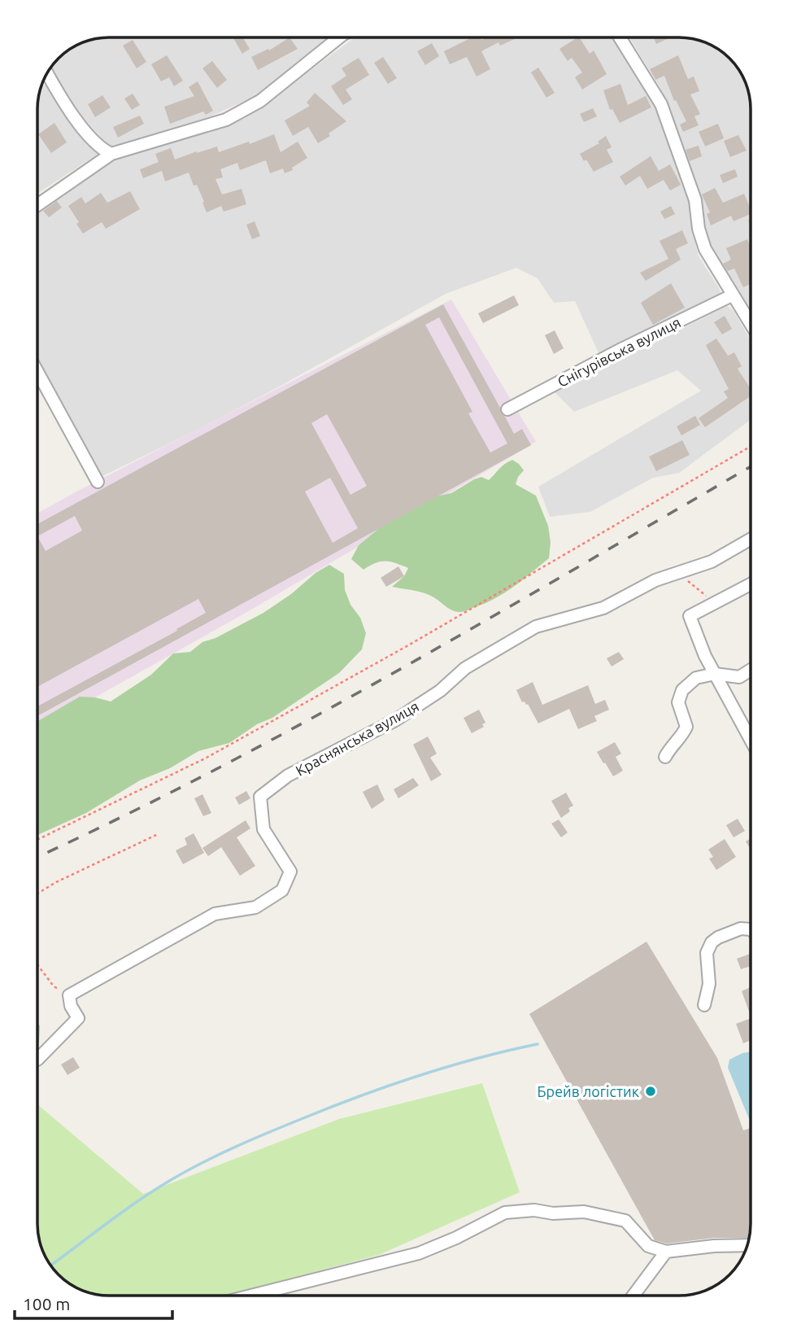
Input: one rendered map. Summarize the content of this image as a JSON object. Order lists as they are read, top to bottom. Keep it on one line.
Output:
{"streets":{"street":["Снігурівська вулиця","Краснянська вулиця"]},"places":["Брейв логістик"],"scale_bar":"100 m"}
